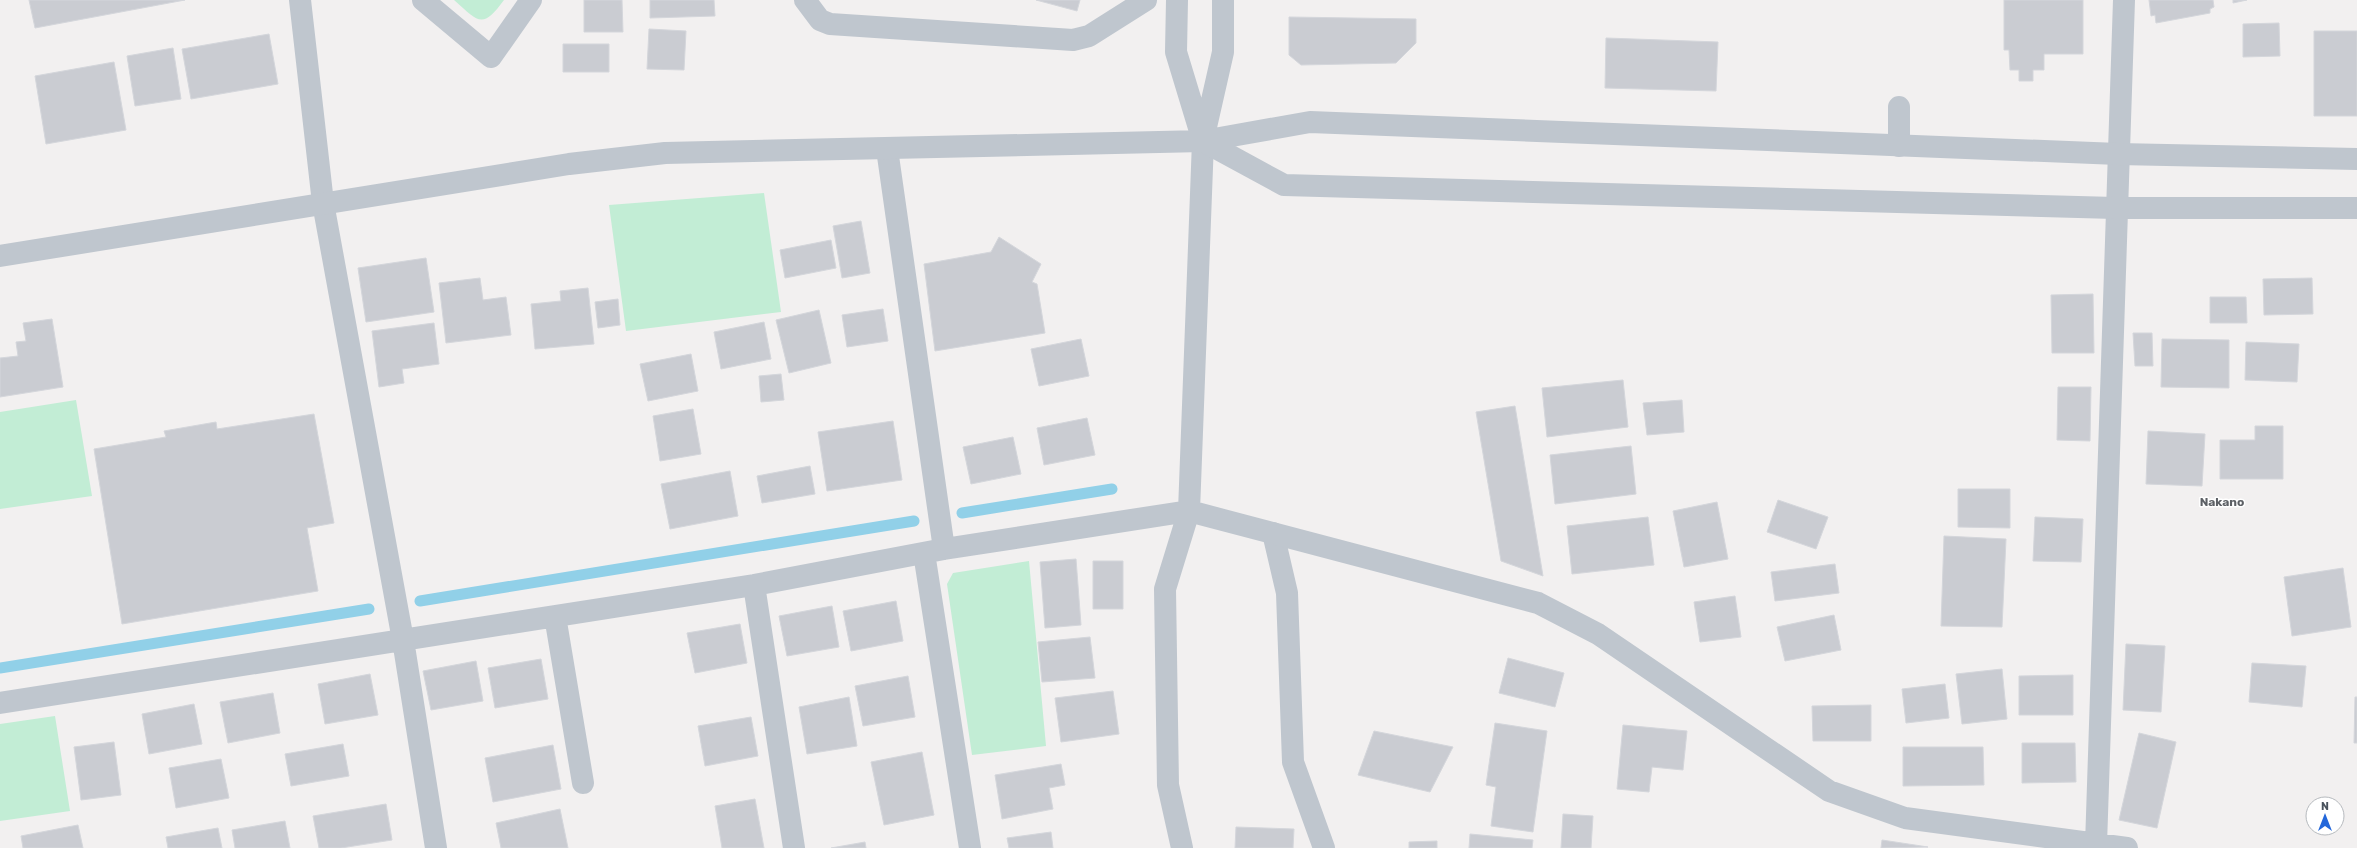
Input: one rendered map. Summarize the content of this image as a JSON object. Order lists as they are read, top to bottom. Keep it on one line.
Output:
{"districts":["Nakano"],"north":"top"}
